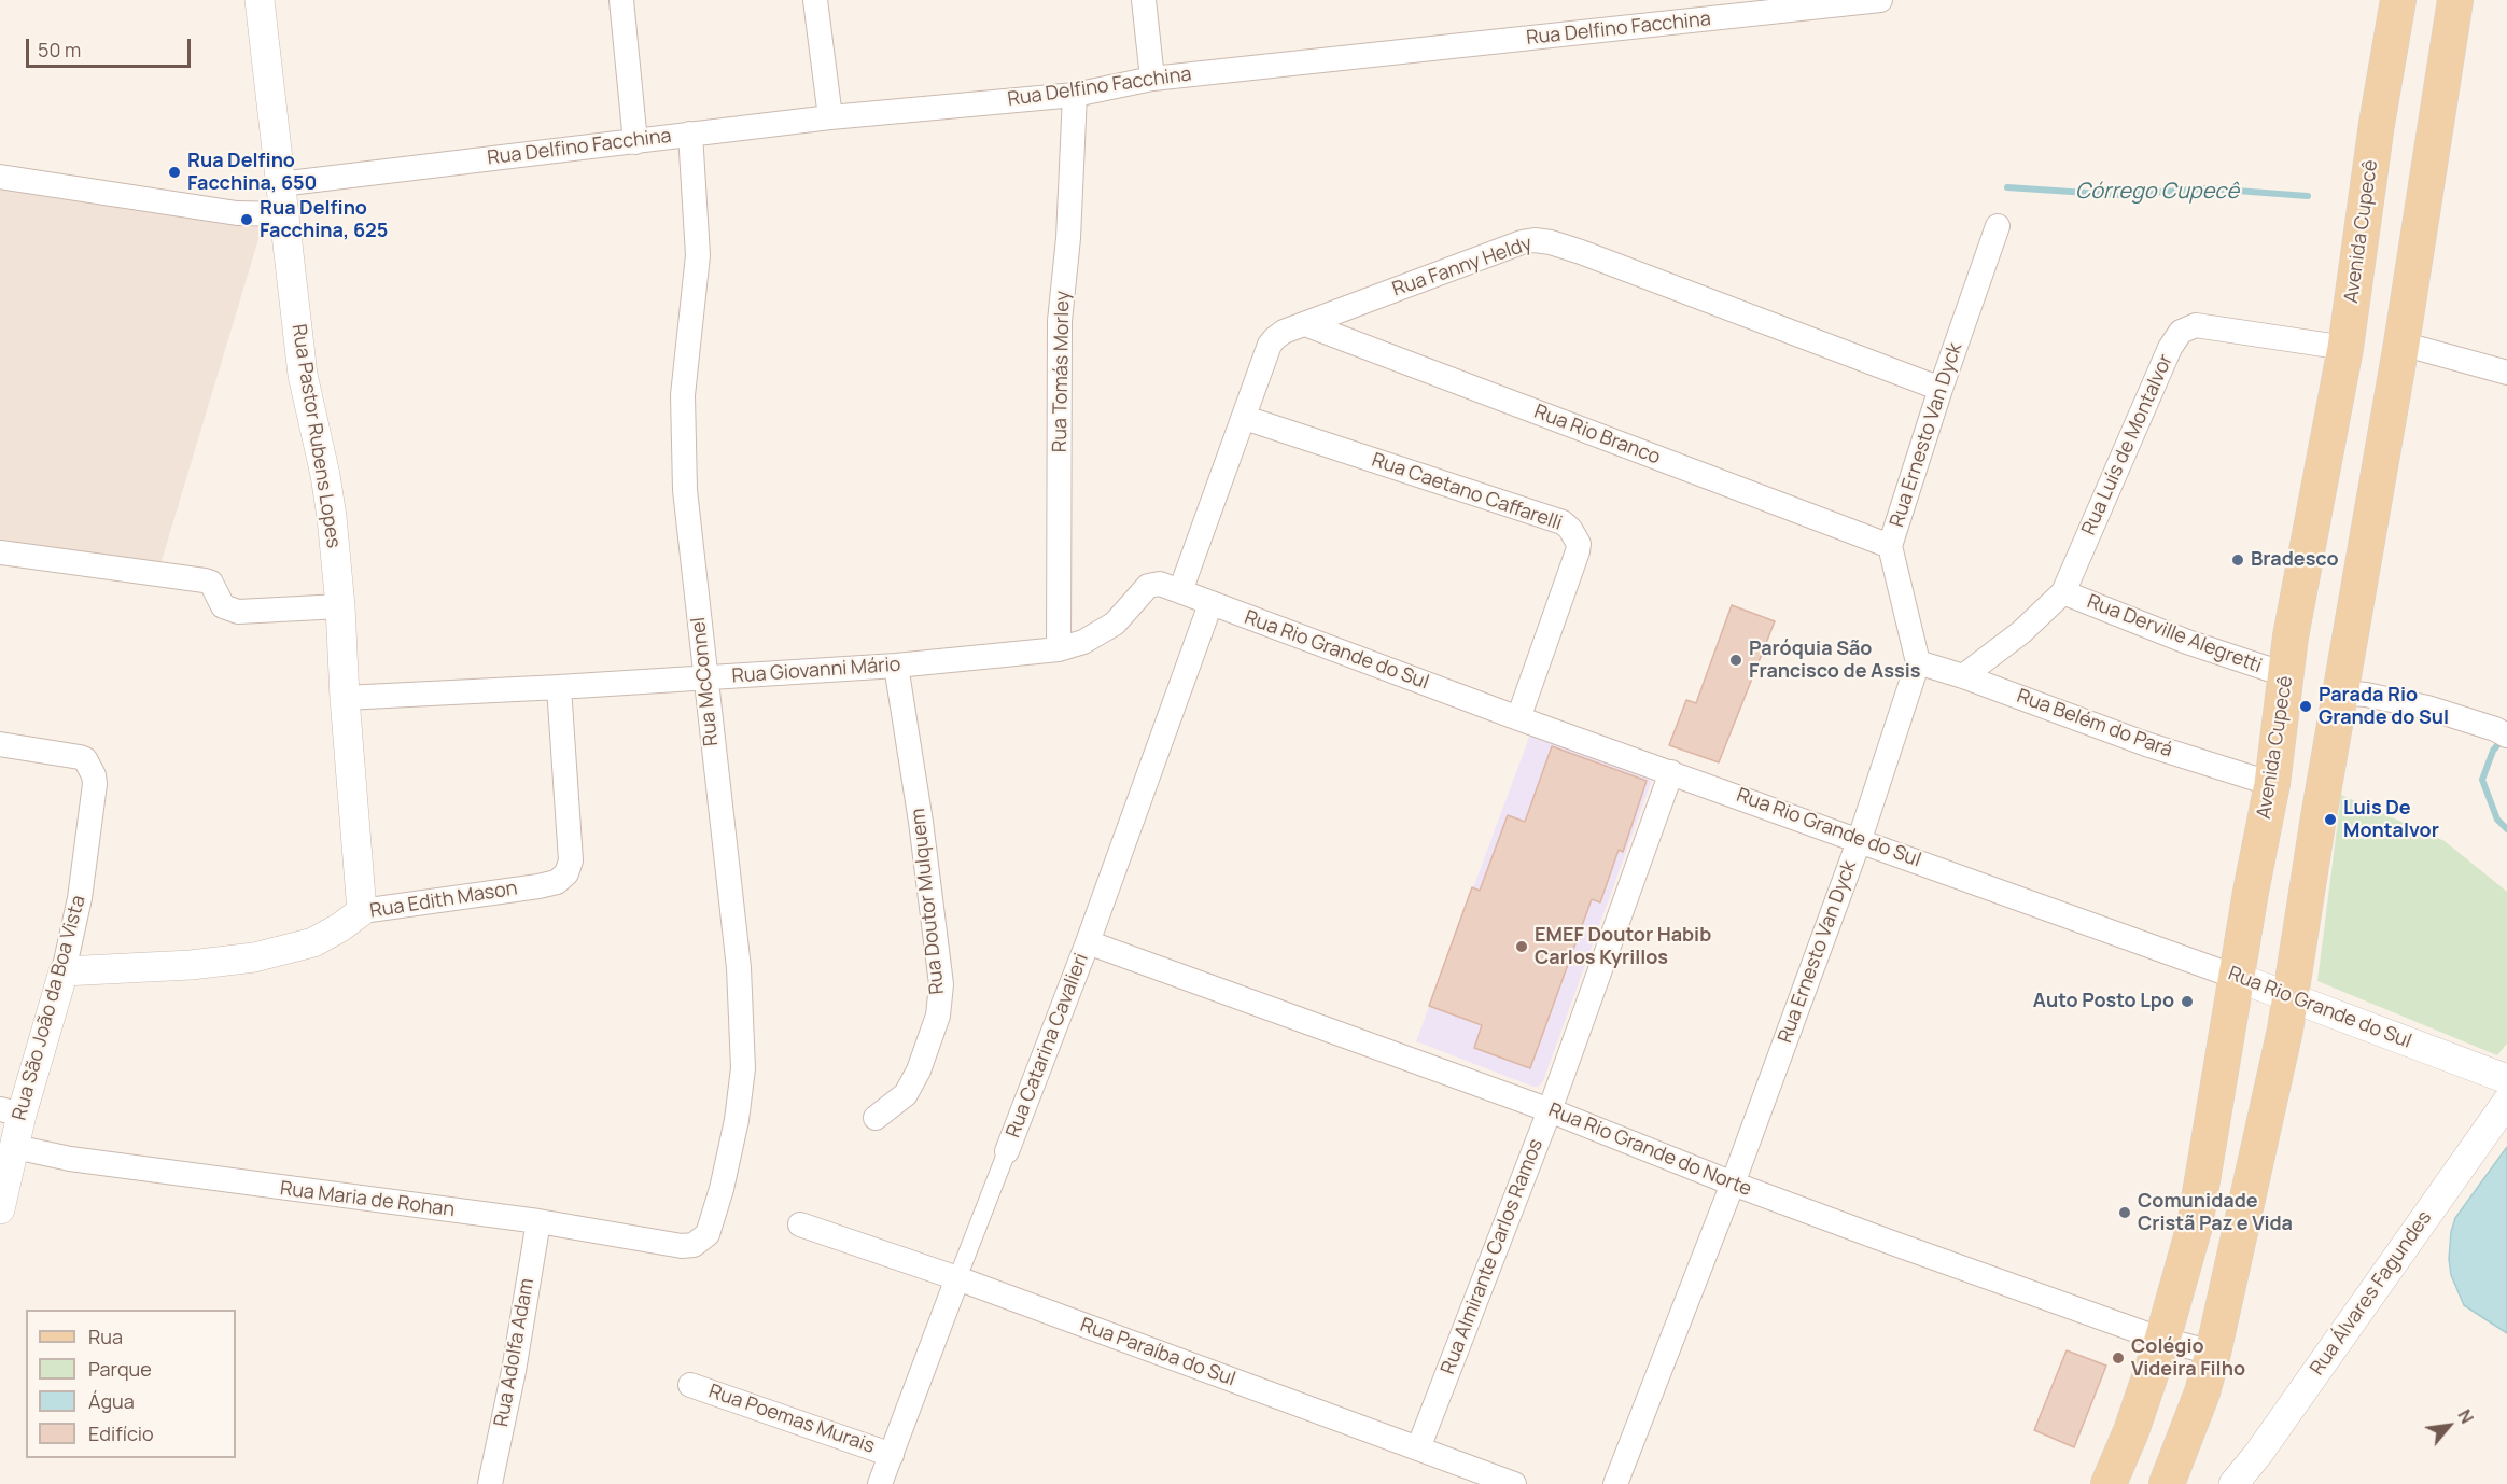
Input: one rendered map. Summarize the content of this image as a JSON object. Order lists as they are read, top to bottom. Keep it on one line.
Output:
{"streets":{"main road":["Avenida Cupecê"],"street":["Rua Delfino Facchina","Rua Fanny Heldy","Rua Tomás Morley","Rua Rio Branco","Rua Ernesto Van Dyck","Rua Pastor Rubens Lopes","Rua Luís de Montalvor","Rua Caetano Caffarelli","Rua Derville Alegretti","Rua Rio Grande do Sul","Rua Giovanni Mário","Rua McConnel","Rua Belém do Pará","Rua Edith Mason","Rua Doutor Mulquem","Rua São João da Boa Vista","Rua Catarina Cavalieri","Rua Rio Grande do Norte","Rua Maria de Rohan","Rua Almirante Carlos Ramos","Rua Álvares Fagundes","Rua Adolfa Adam","Rua Paraíba do Sul","Rua Poemas Murais"]},"crossings":[["Rua Delfino Facchina","Rua Tomás Morley"],["Rua Delfino Facchina","Rua Pastor Rubens Lopes"],["Rua Delfino Facchina","Rua McConnel"],["Avenida Cupecê","Rua Luís de Montalvor"],["Avenida Cupecê","Rua Derville Alegretti"],["Avenida Cupecê","Rua Rio Grande do Sul"],["Avenida Cupecê","Rua Belém do Pará"],["Avenida Cupecê","Rua Rio Grande do Norte"],["Rua Fanny Heldy","Rua Rio Branco"],["Rua Fanny Heldy","Rua Ernesto Van Dyck"],["Rua Fanny Heldy","Rua Caetano Caffarelli"],["Rua Fanny Heldy","Rua Rio Grande do Sul"],["Rua Tomás Morley","Rua Giovanni Mário"],["Rua Rio Branco","Rua Ernesto Van Dyck"],["Rua Ernesto Van Dyck","Rua Rio Grande do Sul"],["Rua Ernesto Van Dyck","Rua Belém do Pará"],["Rua Ernesto Van Dyck","Rua Rio Grande do Norte"],["Rua Pastor Rubens Lopes","Rua Giovanni Mário"],["Rua Pastor Rubens Lopes","Rua Edith Mason"],["Rua Luís de Montalvor","Rua Derville Alegretti"],["Rua Luís de Montalvor","Rua Belém do Pará"],["Rua Caetano Caffarelli","Rua Rio Grande do Sul"],["Rua Rio Grande do Sul","Rua Giovanni Mário"],["Rua Rio Grande do Sul","Rua Catarina Cavalieri"],["Rua Rio Grande do Sul","Rua Almirante Carlos Ramos"],["Rua Giovanni Mário","Rua McConnel"],["Rua Giovanni Mário","Rua Edith Mason"],["Rua Giovanni Mário","Rua Doutor Mulquem"],["Rua McConnel","Rua Maria de Rohan"],["Rua Edith Mason","Rua São João da Boa Vista"],["Rua São João da Boa Vista","Rua Maria de Rohan"],["Rua Catarina Cavalieri","Rua Rio Grande do Norte"],["Rua Catarina Cavalieri","Rua Paraíba do Sul"],["Rua Catarina Cavalieri","Rua Poemas Murais"],["Rua Rio Grande do Norte","Rua Almirante Carlos Ramos"],["Rua Maria de Rohan","Rua Adolfa Adam"],["Rua Almirante Carlos Ramos","Rua Paraíba do Sul"]],"water":["Córrego Cupecê"],"places":["Rua Delfino Facchina, 650","Rua Delfino Facchina, 625","Bradesco","Paróquia São Francisco de Assis","Parada Rio Grande do Sul","Luis De Montalvor","EMEF Doutor Habib Carlos Kyrillos","Auto Posto Lpo","Comunidade Cristã Paz e Vida","Colégio Videira Filho"],"legend":["Rua","Parque","Água","Edifício"],"scale_bar":"50 m","north":"top right"}
